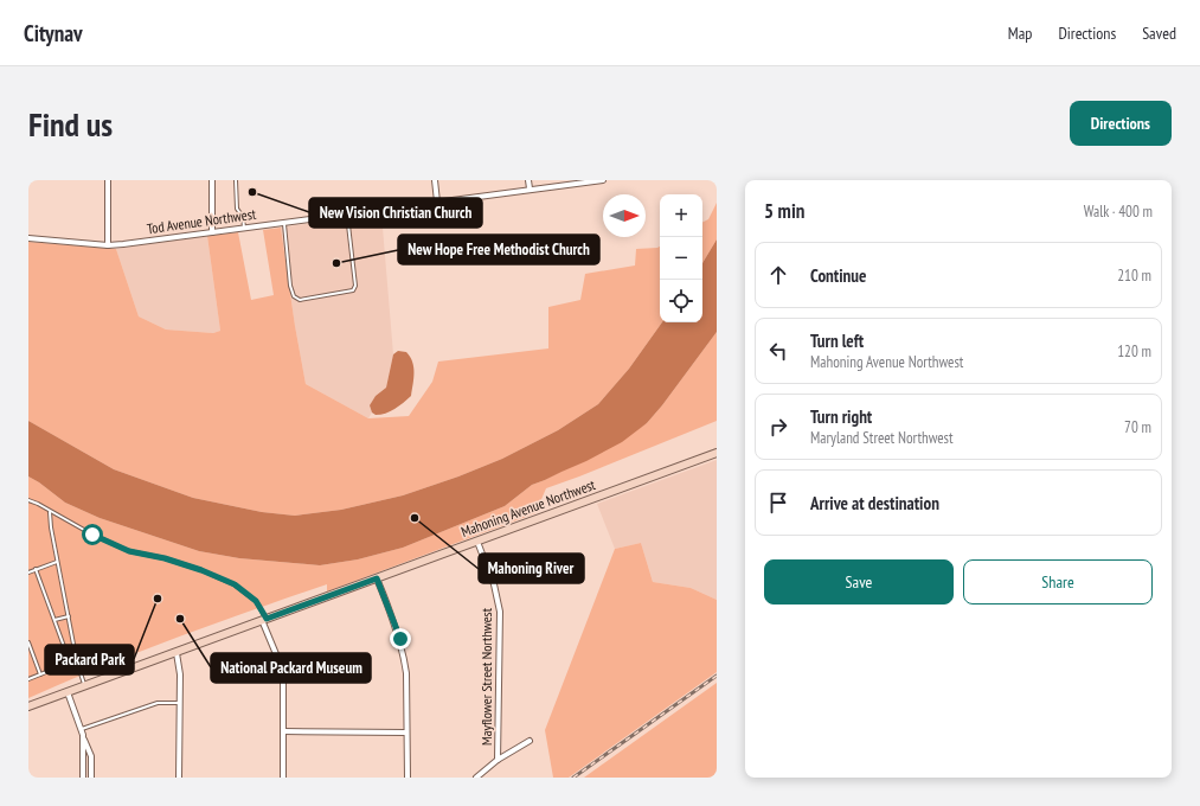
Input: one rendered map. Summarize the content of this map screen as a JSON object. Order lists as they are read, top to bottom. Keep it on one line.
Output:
{"streets":{"main road":["Mahoning Avenue Northwest"],"street":["Tod Avenue Northwest","Mayflower Street Northwest"]},"crossings":[["Mahoning Avenue Northwest","Mayflower Street Northwest"]],"places":["New Vision Christian Church","New Hope Free Methodist Church","Mahoning River","Packard Park","National Packard Museum"],"north":"right","page":{"header":"Citynav","nav":["Map","Directions","Saved"],"buttons":["Directions",["Save","Share"]],"title":"Find us","heading":["5 min","Walk · 400 m"],"map_buttons":["+","−"],"list":[["Continue","210 m"],["Turn left","Mahoning Avenue Northwest","120 m"],["Turn right","Maryland Street Northwest","70 m"],"Arrive at destination"]}}
